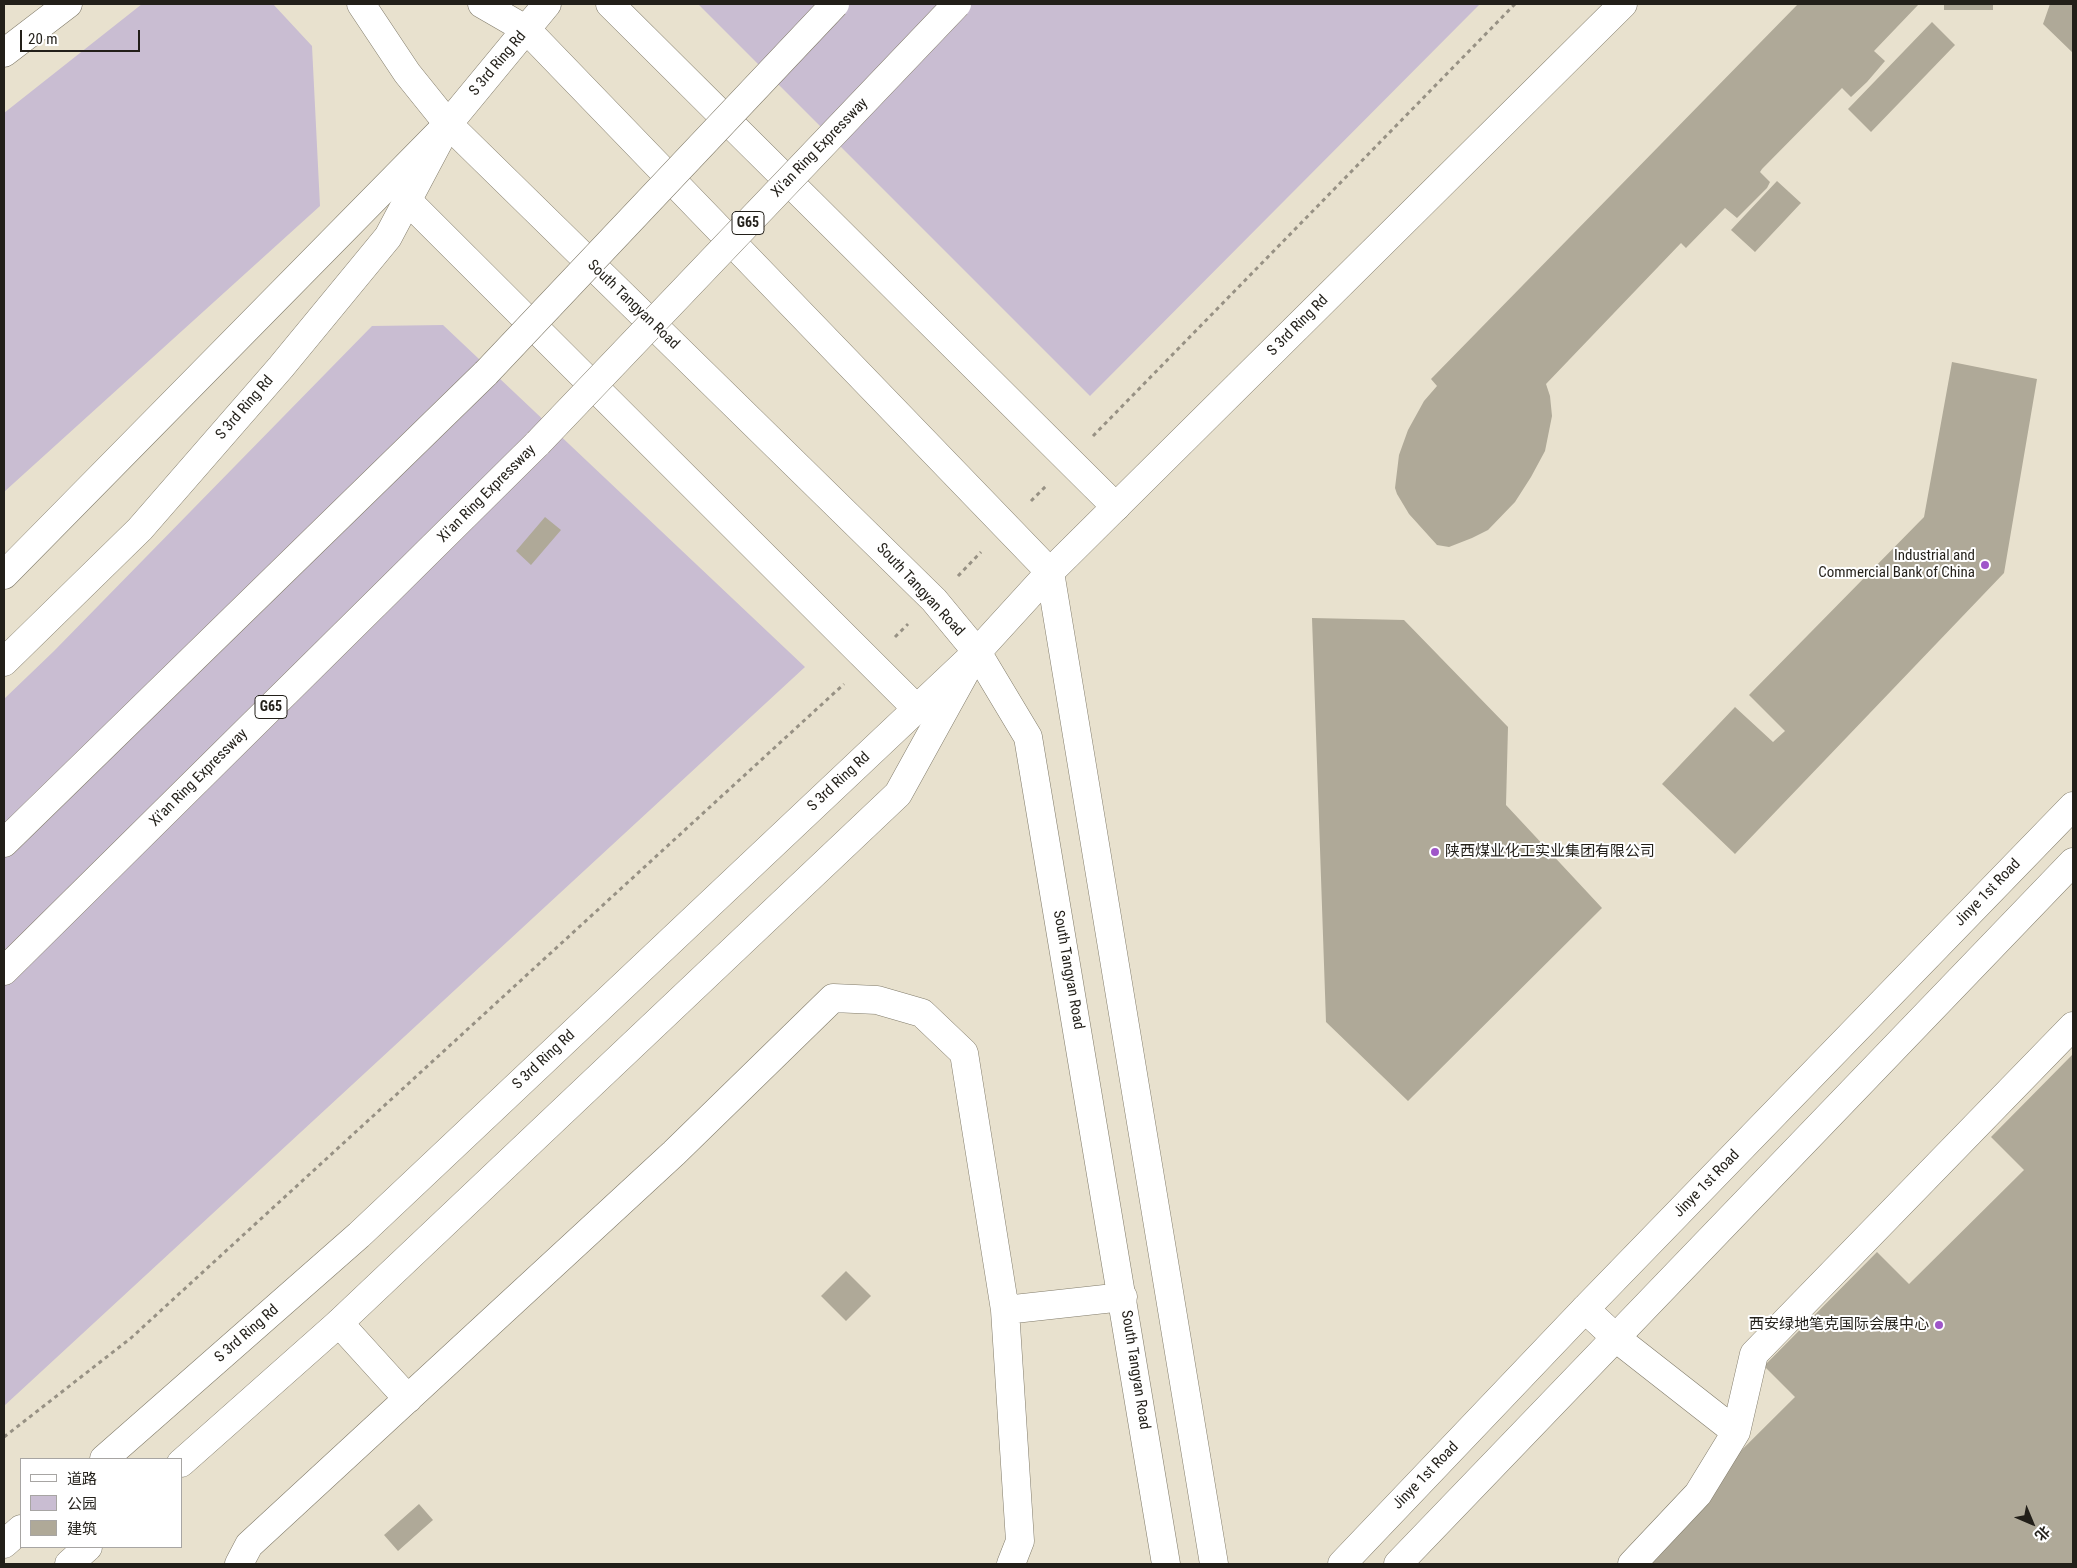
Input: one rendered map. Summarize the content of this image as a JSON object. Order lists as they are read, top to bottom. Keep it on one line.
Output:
{"streets":{"main road":["S 3rd Ring Rd","Xi'an Ring Expressway","G65","South Tangyan Road","Jinye 1st Road"]},"crossings":[["S 3rd Ring Rd","South Tangyan Road"]],"places":["Industrial and Commercial Bank of China","陕西煤业化工实业集团有限公司","西安绿地笔克国际会展中心"],"legend":["道路","公园","建筑"],"scale_bar":"20 m","north":"bottom right"}
